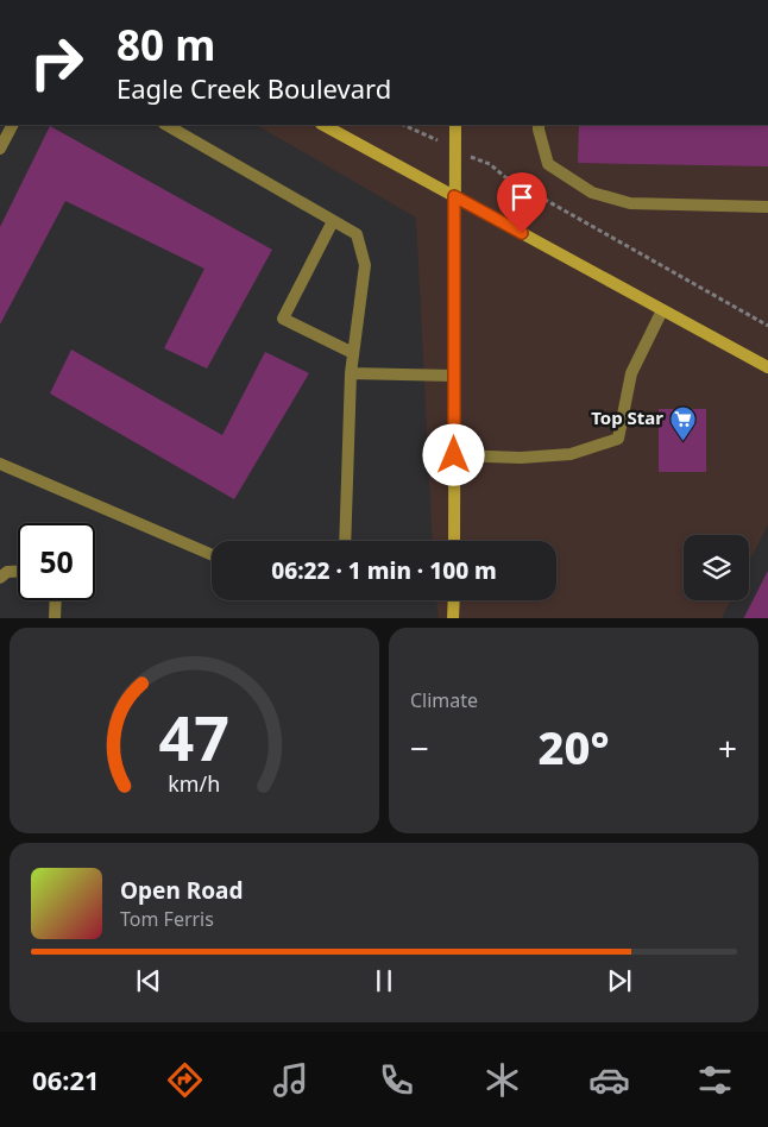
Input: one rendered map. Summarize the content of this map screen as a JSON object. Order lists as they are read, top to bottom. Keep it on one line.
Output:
{"places":{"supermarket":["Top Star"]},"page":{"turn":["80 m","Eagle Creek Boulevard"],"limit":"50","trip":"06:22 · 1 min · 100 m","tile":"Climate","heat":["−","20°","+"],"song":["Open Road","Tom Ferris"],"tabs":"06:21","gauge":["47","km/h"]}}
